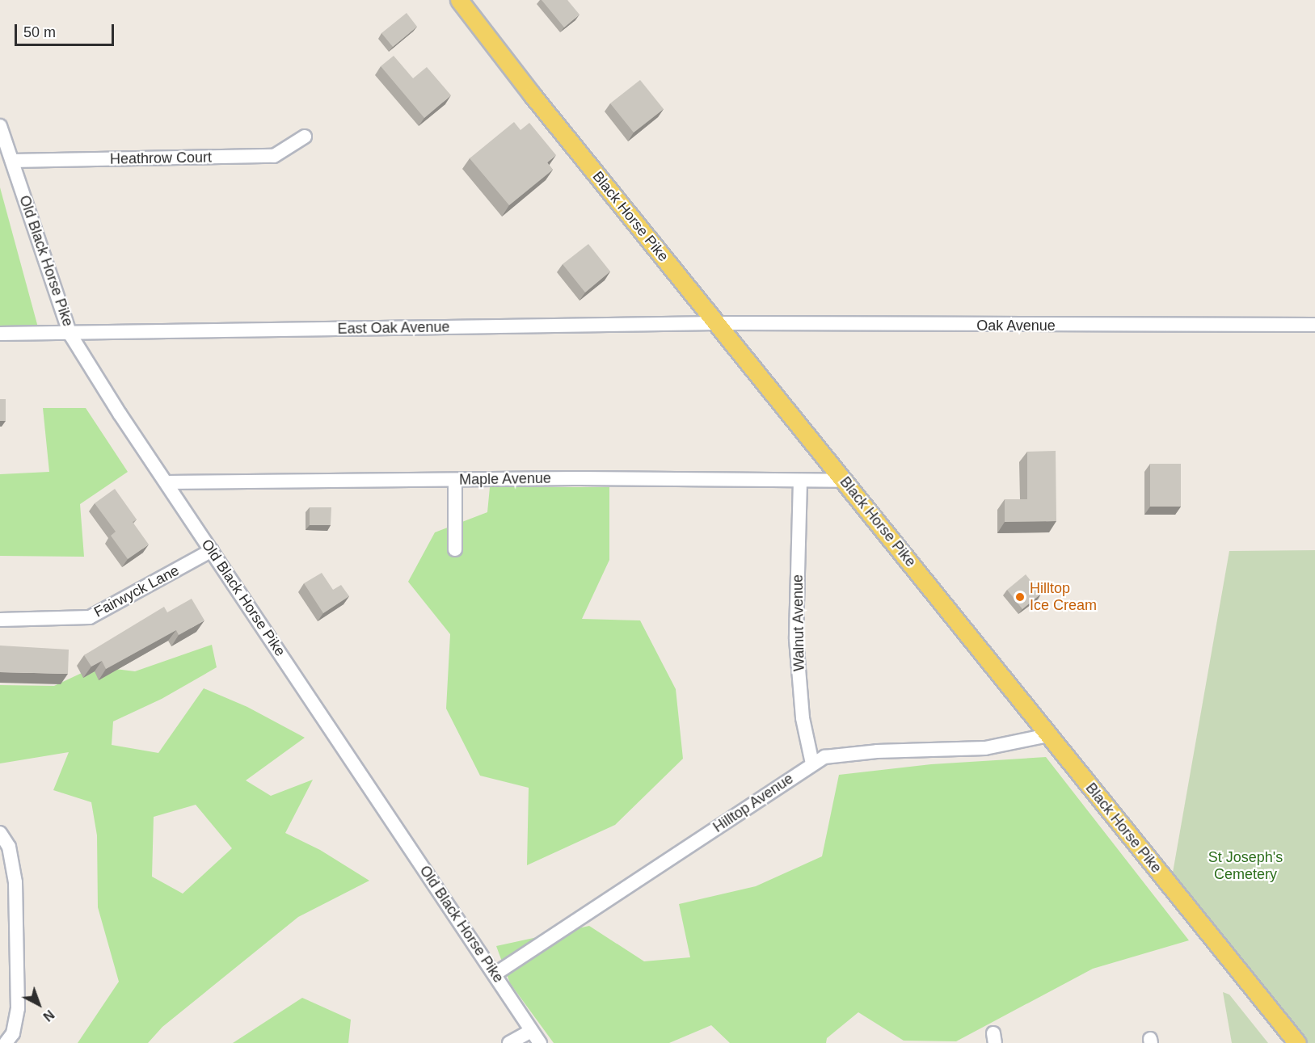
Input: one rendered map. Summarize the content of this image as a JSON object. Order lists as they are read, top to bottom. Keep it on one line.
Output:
{"streets":{"main road":["Black Horse Pike"],"street":["Heathrow Court","Old Black Horse Pike","Oak Avenue","East Oak Avenue","Maple Avenue","Fairwyck Lane","Walnut Avenue","Hilltop Avenue"]},"crossings":[["Heathrow Court","Old Black Horse Pike"],["Black Horse Pike","Oak Avenue"],["Black Horse Pike","East Oak Avenue"],["Black Horse Pike","Maple Avenue"],["Black Horse Pike","Hilltop Avenue"],["Old Black Horse Pike","East Oak Avenue"],["Old Black Horse Pike","Maple Avenue"],["Old Black Horse Pike","Fairwyck Lane"],["Old Black Horse Pike","Hilltop Avenue"],["Oak Avenue","East Oak Avenue"],["Maple Avenue","Walnut Avenue"],["Walnut Avenue","Hilltop Avenue"]],"parks":["St Joseph's Cemetery"],"places":["Hilltop Ice Cream"],"scale_bar":"50 m","north":"bottom right"}
